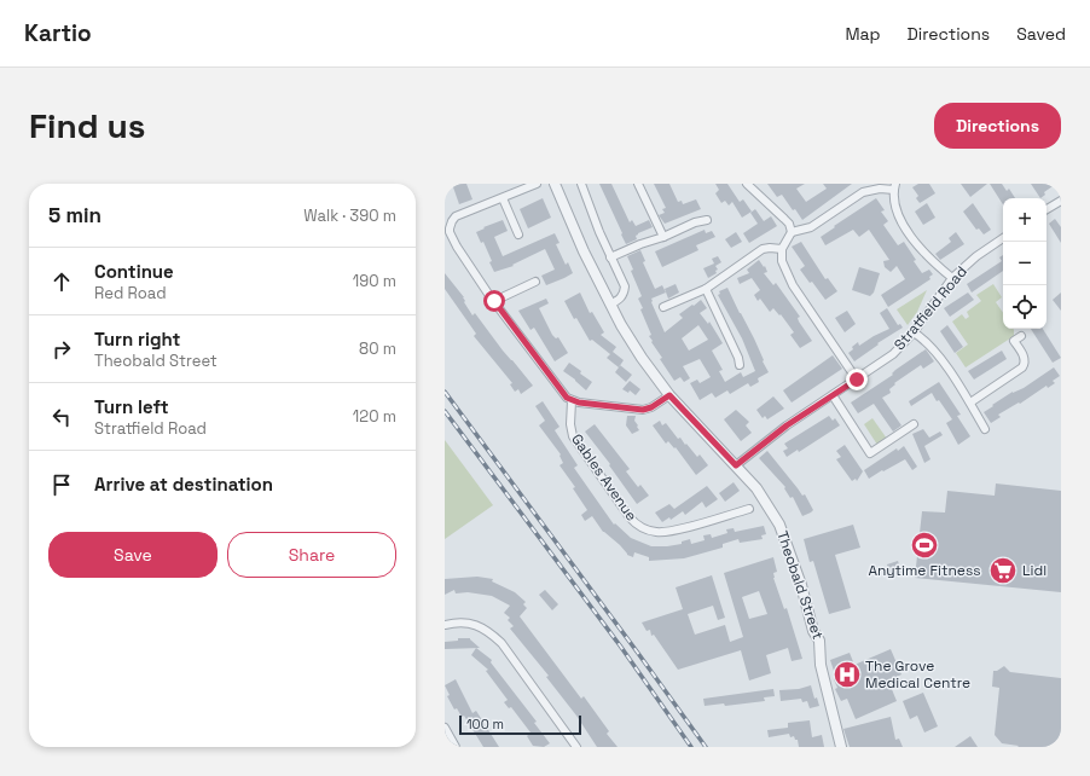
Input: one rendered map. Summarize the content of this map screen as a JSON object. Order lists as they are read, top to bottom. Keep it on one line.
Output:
{"streets":{"street":["Stratfield Road","Gables Avenue","Theobald Street"]},"crossings":[["Stratfield Road","Theobald Street"]],"places":{"sports":["Anytime Fitness"],"supermarket":["Lidl"],"hospital":["The Grove Medical Centre"]},"scale_bar":"100 m","page":{"header":"Kartio","nav":["Map","Directions","Saved"],"buttons":["Directions",["Save","Share"]],"title":"Find us","heading":["5 min","Walk · 390 m"],"map_buttons":["+","−"],"list":[["Continue","Red Road","190 m"],["Turn right","Theobald Street","80 m"],["Turn left","Stratfield Road","120 m"],"Arrive at destination"],"scale":"100 m"}}
